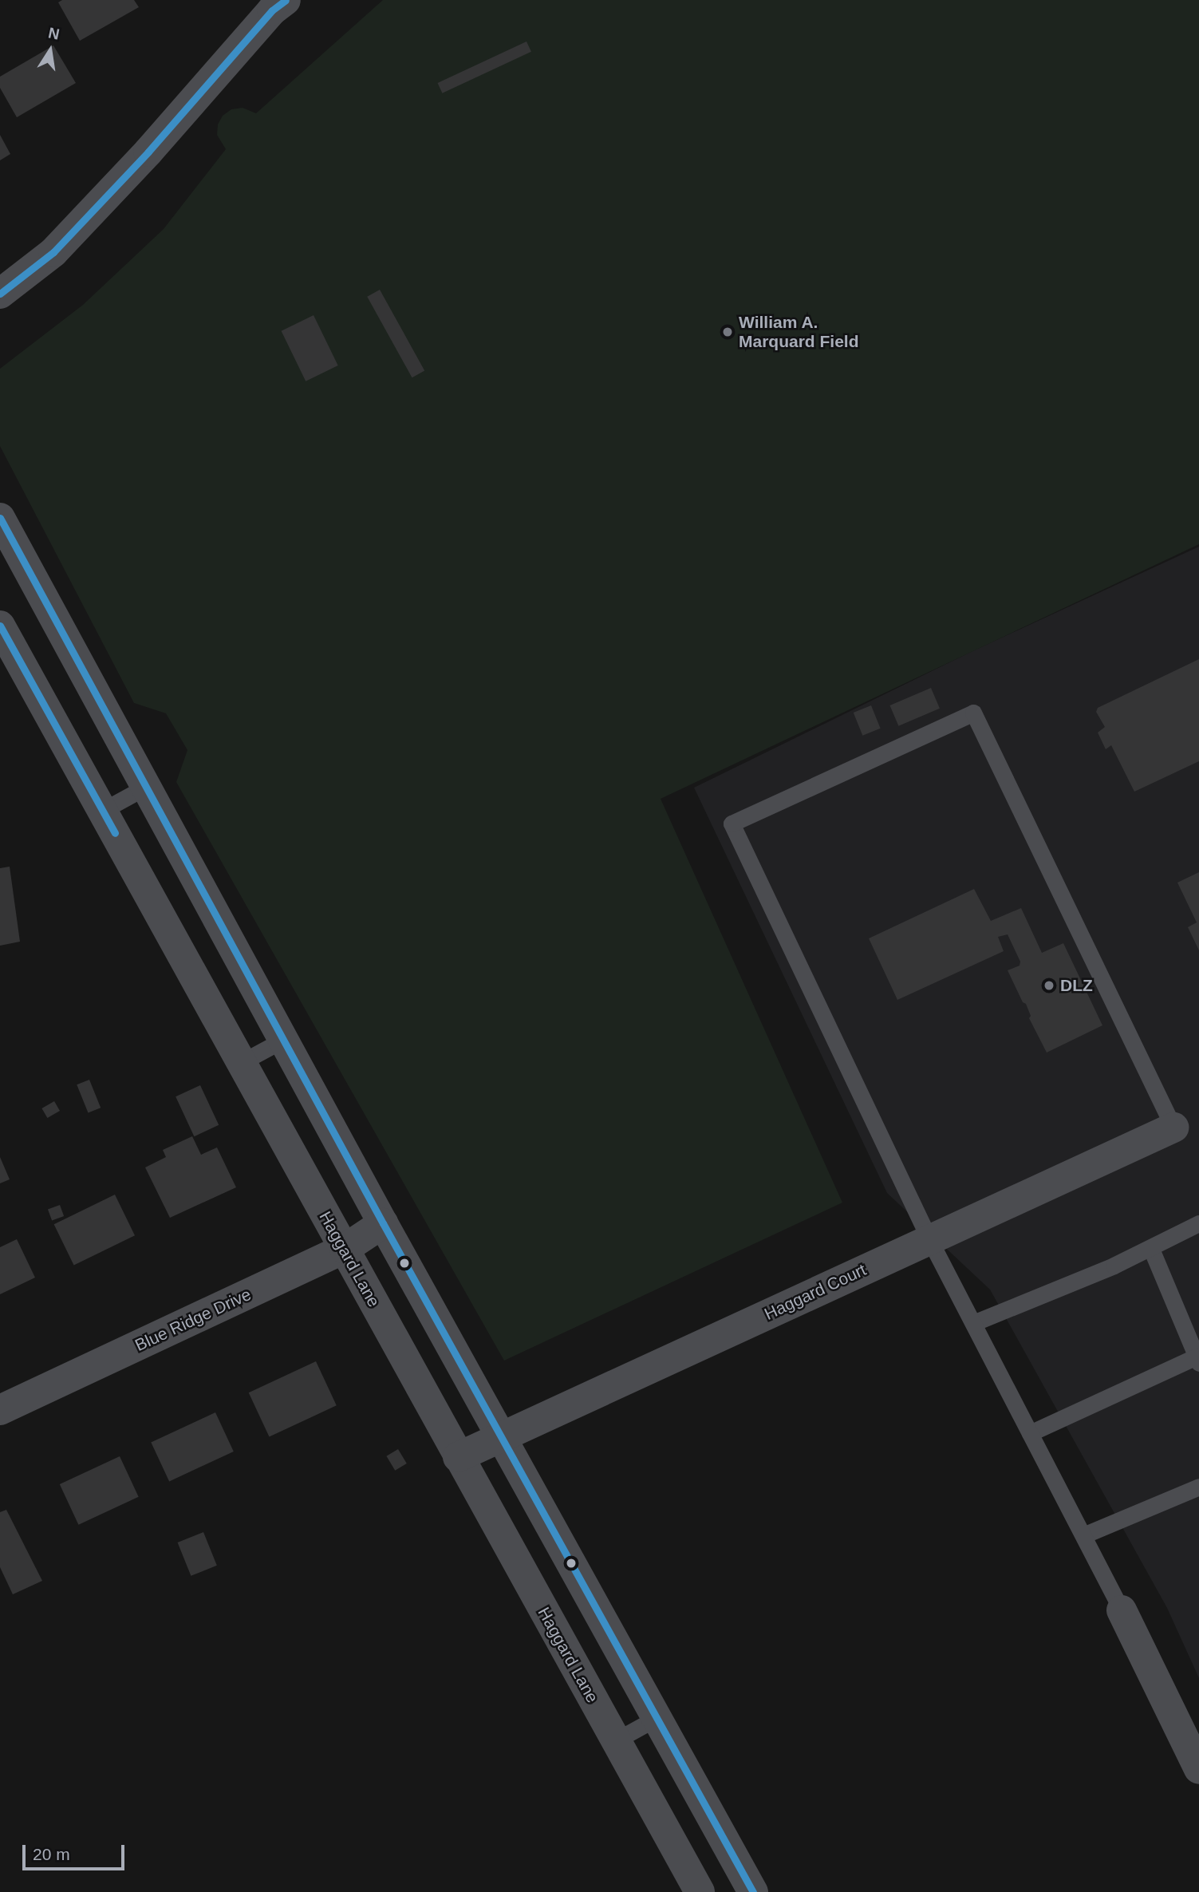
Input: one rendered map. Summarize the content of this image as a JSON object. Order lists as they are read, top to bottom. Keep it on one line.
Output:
{"streets":{"street":["Haggard Lane","Haggard Court","Blue Ridge Drive"]},"crossings":[["Haggard Lane","Haggard Court"],["Haggard Lane","Blue Ridge Drive"]],"places":["William A. Marquard Field","DLZ"],"scale_bar":"20 m","north":"top"}
